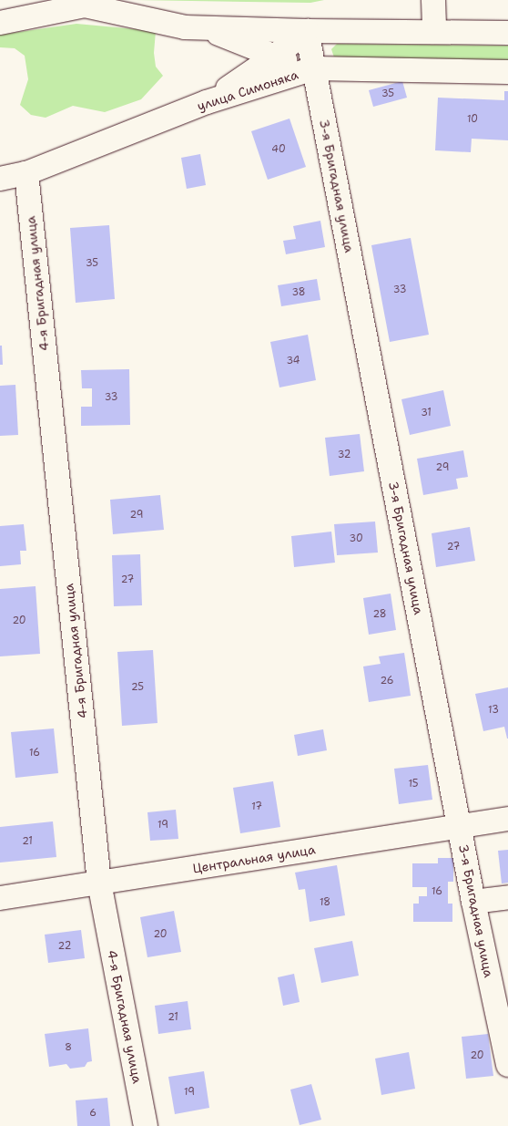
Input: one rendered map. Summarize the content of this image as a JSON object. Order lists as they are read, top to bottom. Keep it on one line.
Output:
{"streets":{"street":["улица Симоняка","3-я Бригадная улица","4-я Бригадная улица","Центральная улица"]},"crossings":[["улица Симоняка","3-я Бригадная улица"],["улица Симоняка","4-я Бригадная улица"],["3-я Бригадная улица","Центральная улица"],["4-я Бригадная улица","Центральная улица"]],"house_numbers":["35","10","40","35","33","38","34","33","31","32","29","29","30","27","27","28","20","26","25","13","16","15","17","19","21","16","18","20","22","21","8","20","19","6"]}
